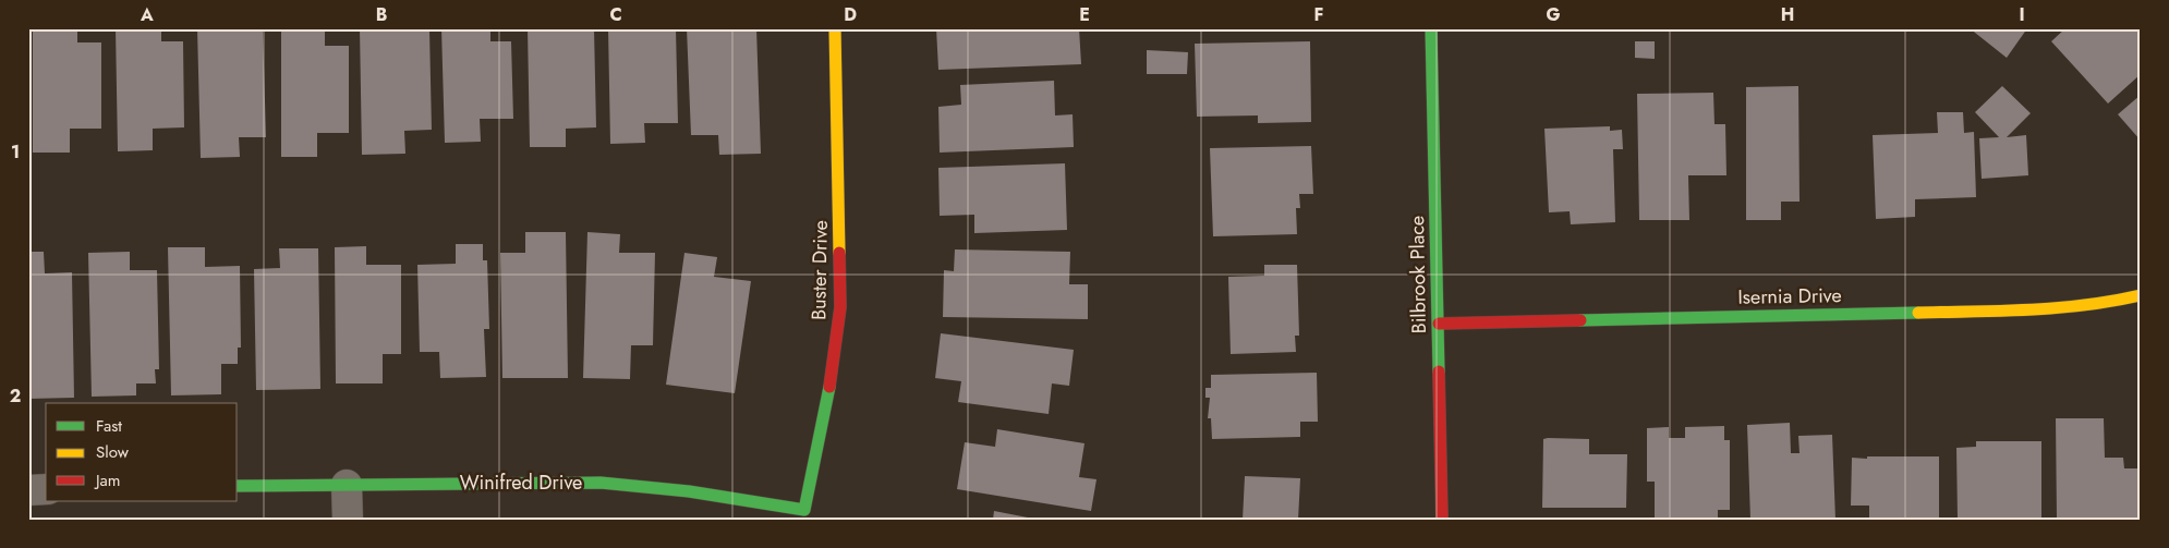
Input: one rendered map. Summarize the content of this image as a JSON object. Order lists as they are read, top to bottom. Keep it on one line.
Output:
{"streets":{"street":["Buster Drive","Bilbrook Place","Isernia Drive","Winifred Drive"]},"crossings":[["Buster Drive","Winifred Drive"],["Bilbrook Place","Isernia Drive"]],"legend":["Fast","Slow","Jam"],"grid":{"columns":["A","B","C","D","E","F","G","H","I"],"rows":["1","2"]}}
